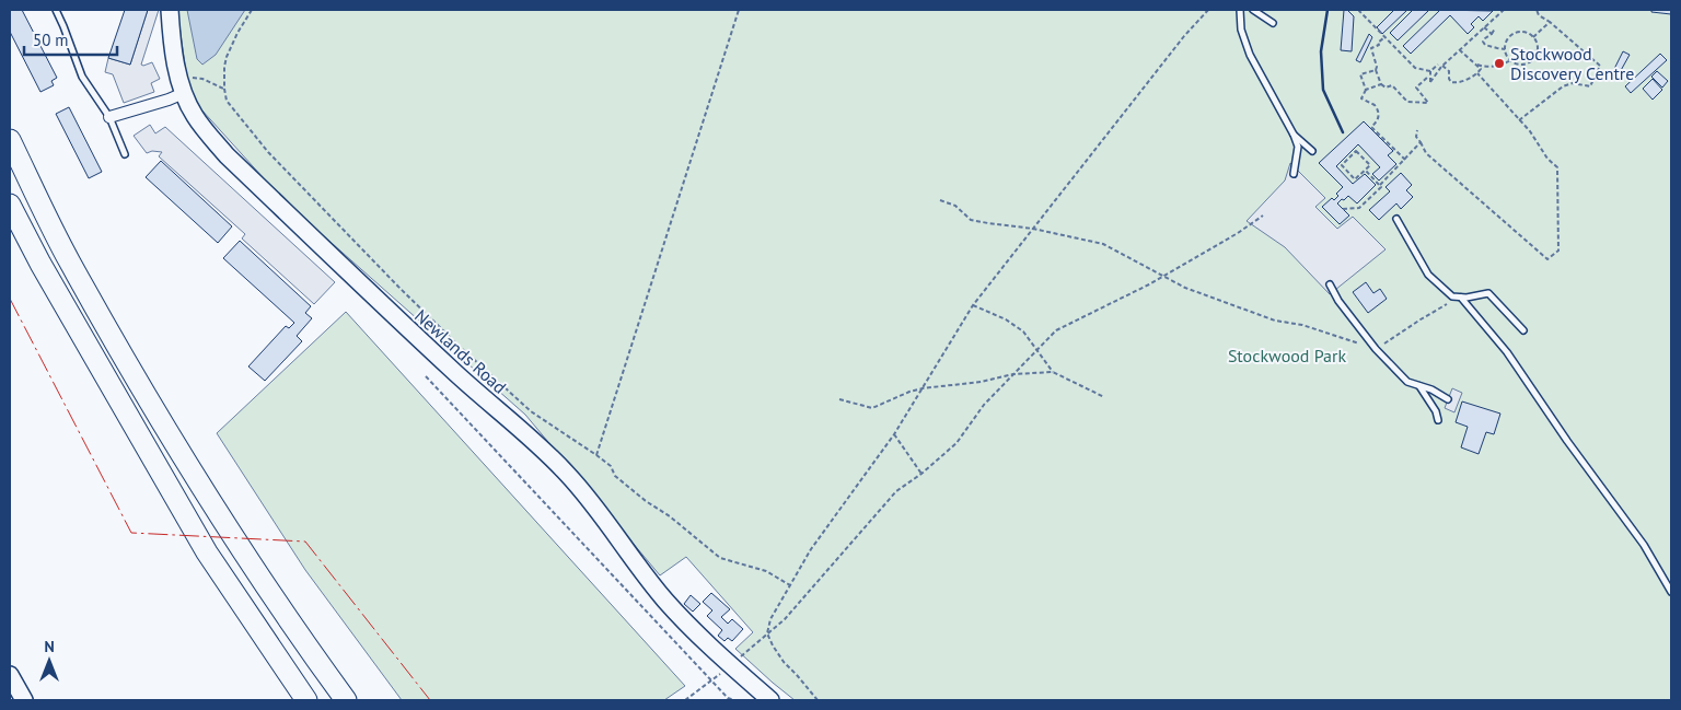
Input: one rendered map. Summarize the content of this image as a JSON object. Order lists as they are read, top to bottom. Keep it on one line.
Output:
{"streets":{"main road":["Newlands Road"]},"parks":["Stockwood Park"],"places":["Stockwood Discovery Centre"],"scale_bar":"50 m","north":"top"}
